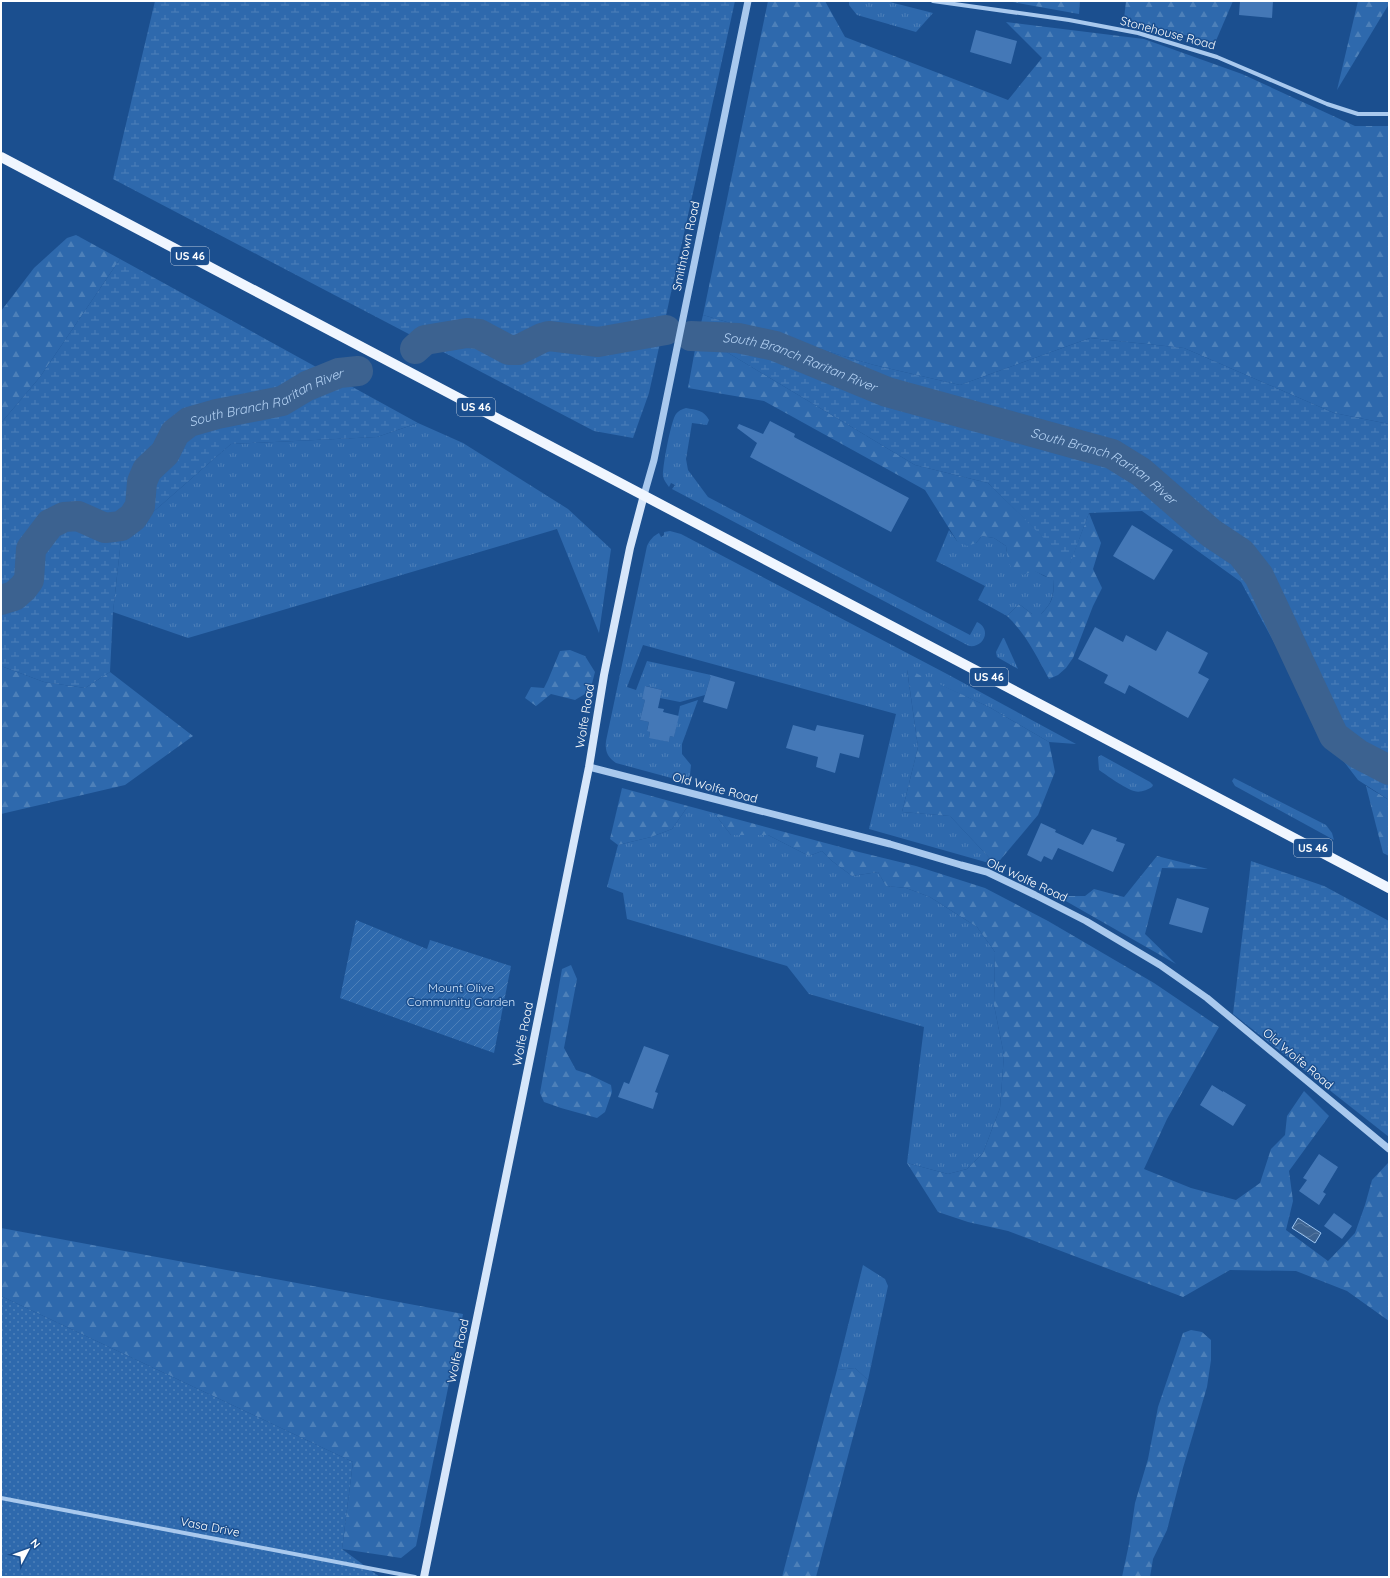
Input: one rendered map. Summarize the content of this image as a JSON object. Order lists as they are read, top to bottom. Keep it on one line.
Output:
{"streets":{"main road":["US 46","Wolfe Road"],"street":["Stonehouse Road","Smithtown Road","Old Wolfe Road","Vasa Drive"]},"crossings":[["Smithtown Road","US 46"],["Smithtown Road","Wolfe Road"],["US 46","Wolfe Road"],["Wolfe Road","Old Wolfe Road"]],"water":["South Branch Raritan River"],"parks":["Mount Olive Community Garden"],"north":"top right"}
